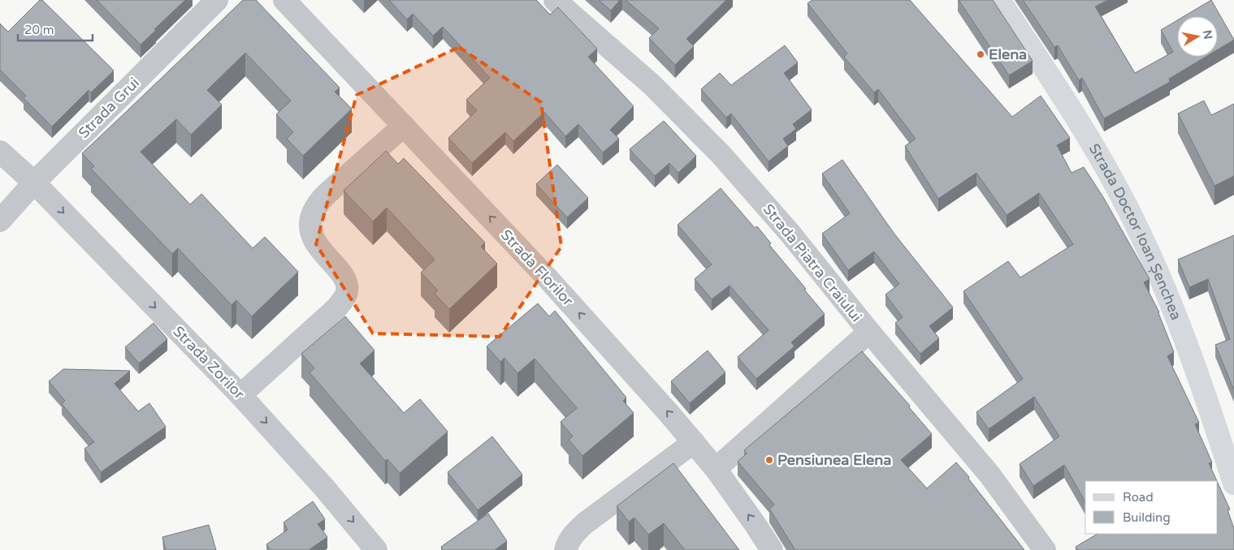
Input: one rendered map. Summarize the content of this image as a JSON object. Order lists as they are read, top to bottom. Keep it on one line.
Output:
{"streets":{"main road":["Strada Doctor Ioan Șenchea"],"street":["Strada Grui","Strada Piatra Craiului","Strada Florilor","Strada Zorilor"]},"crossings":[["Strada Grui","Strada Zorilor"]],"one_way":["Strada Florilor","Strada Zorilor"],"places":["Elena","Pensiunea Elena"],"legend":["Road","Building"],"scale_bar":"20 m","north":"right"}
